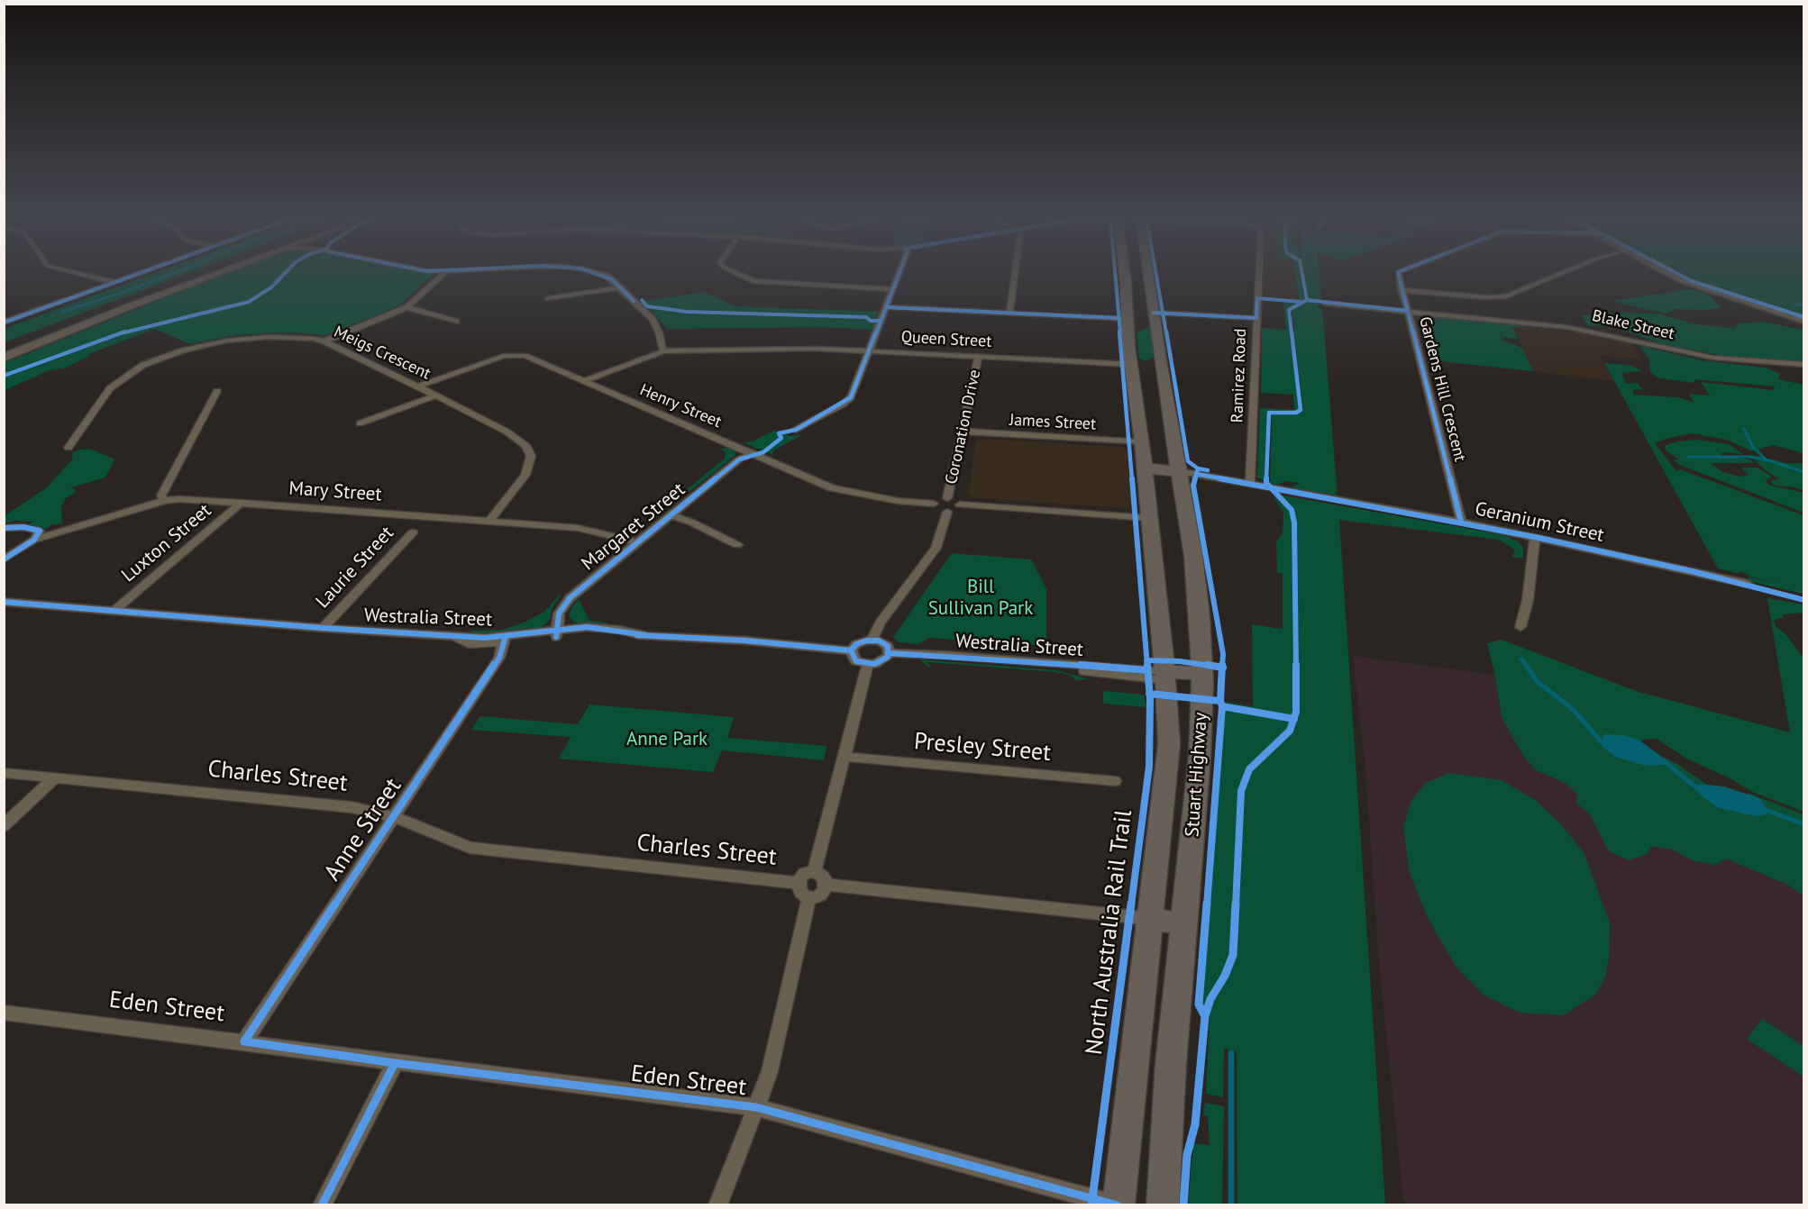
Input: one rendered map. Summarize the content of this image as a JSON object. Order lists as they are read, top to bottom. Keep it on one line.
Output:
{"streets":{"highway":["Westralia Street","Stuart Highway"],"street":["Blake Street","Queen Street","Meigs Crescent","Ramirez Road","Gardens Hill Crescent","Henry Street","James Street","Coronation Drive","Mary Street","Geranium Street","Margaret Street","Luxton Street","Laurie Street","Presley Street","Charles Street","Anne Street","Eden Street"],"cycle path":["North Australia Rail Trail"]},"crossings":[["Blake Street","Gardens Hill Crescent"],["Queen Street","Henry Street"],["Queen Street","Coronation Drive"],["Queen Street","Stuart Highway"],["Meigs Crescent","Henry Street"],["Meigs Crescent","Mary Street"],["Ramirez Road","Geranium Street"],["Gardens Hill Crescent","Geranium Street"],["Henry Street","Margaret Street"],["James Street","Coronation Drive"],["James Street","Stuart Highway"],["Coronation Drive","Westralia Street"],["Mary Street","Margaret Street"],["Mary Street","Luxton Street"],["Geranium Street","Stuart Highway"],["Margaret Street","Westralia Street"],["Luxton Street","Westralia Street"],["Laurie Street","Westralia Street"],["Westralia Street","Stuart Highway"],["Westralia Street","Anne Street"],["Stuart Highway","Eden Street"],["Charles Street","Anne Street"],["Anne Street","Eden Street"]],"parks":["Bill Sullivan Park","Anne Park"]}
